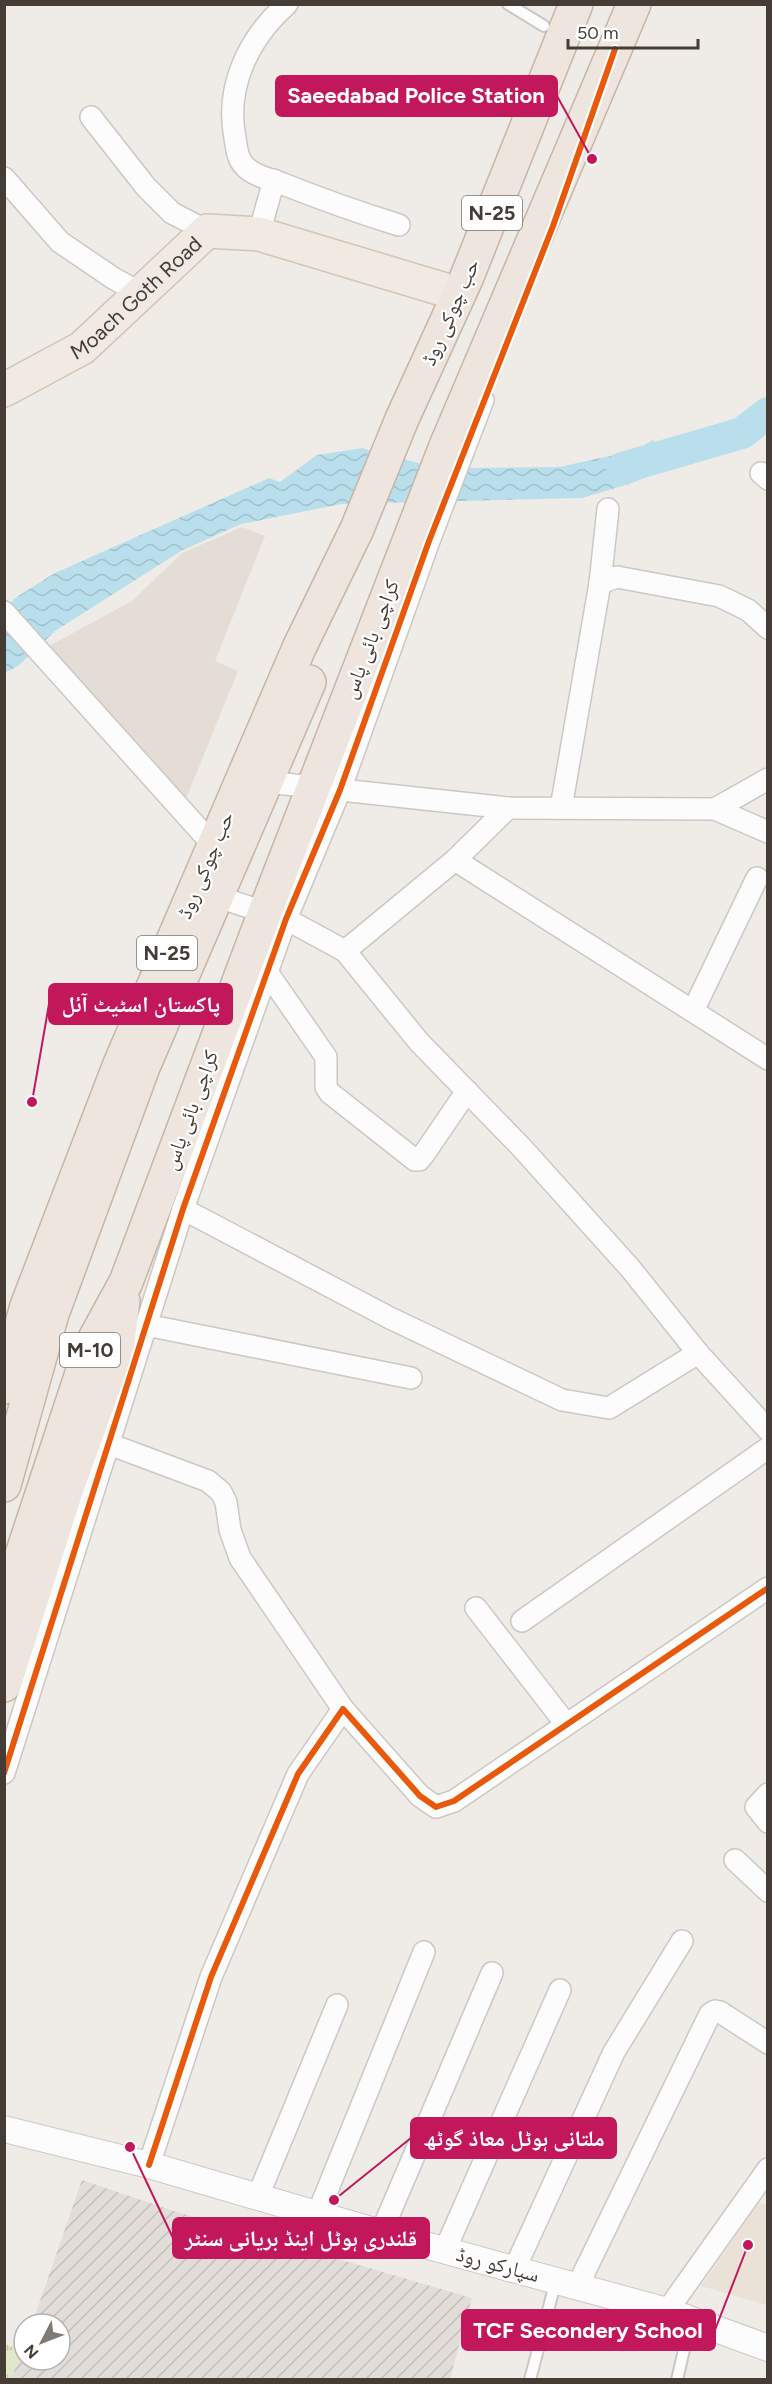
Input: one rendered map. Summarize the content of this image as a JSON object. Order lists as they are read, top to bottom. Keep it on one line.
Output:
{"streets":{"highway":["N-25","حب چوکی روڈ","کراچی بائی پاس","M-10"],"main road":["Moach Goth Road"],"street":["سپارکو روڈ"]},"crossings":[["Moach Goth Road","حب چوکی روڈ"]],"places":["Saeedabad Police Station","پاکستان اسٹیٹ آئل","قلندری ہوٹل اینڈ بریانی سنٹر","ملتانی ہوٹل معاذ گوٹھ","TCF Secondery School"],"scale_bar":"50 m","north":"bottom left"}
